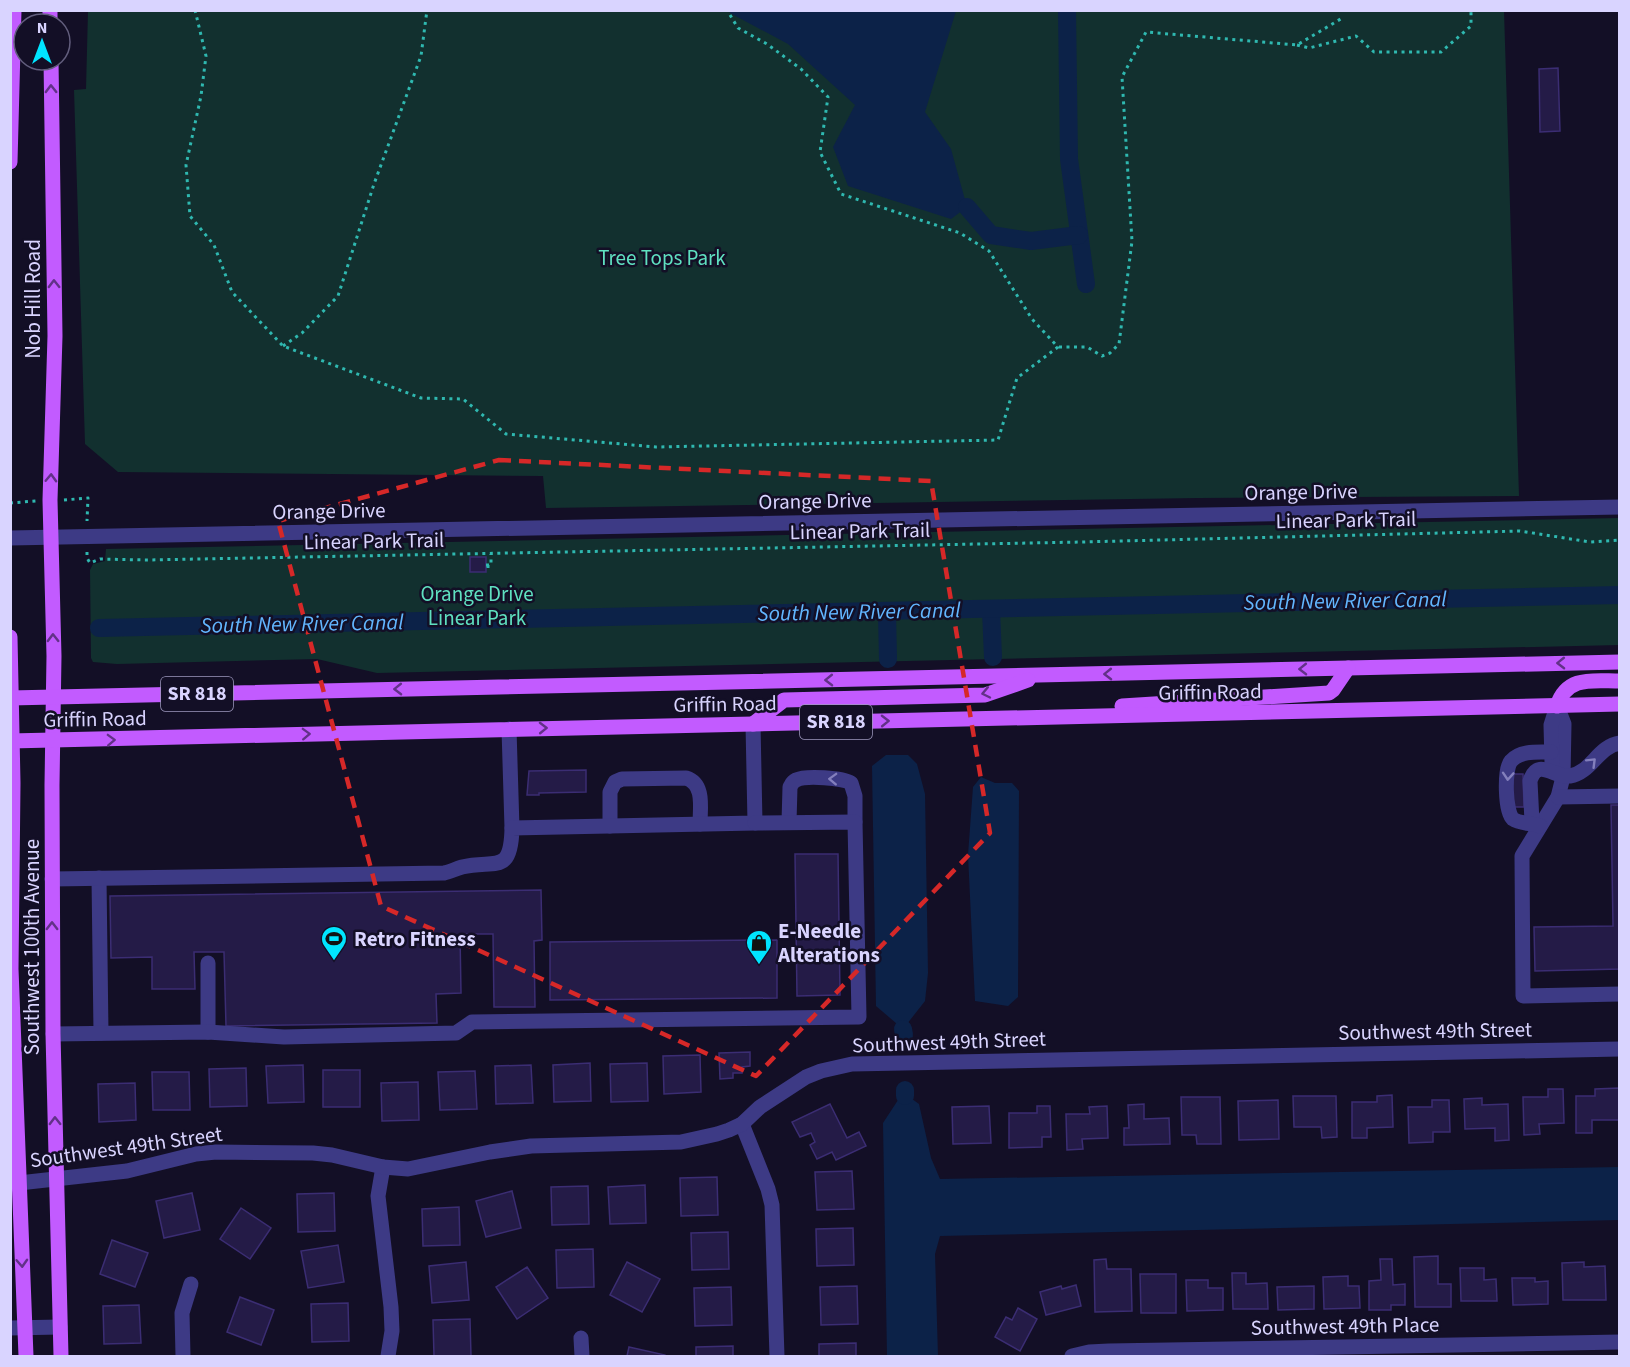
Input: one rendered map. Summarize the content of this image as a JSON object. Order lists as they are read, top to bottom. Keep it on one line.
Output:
{"streets":{"main road":["Nob Hill Road","Griffin Road","SR 818","Southwest 100th Avenue"],"street":["Orange Drive","Southwest 49th Street","Southwest 49th Place"],"path":["Linear Park Trail"]},"crossings":[["Nob Hill Road","Orange Drive"],["Nob Hill Road","Southwest 100th Avenue"],["Orange Drive","Southwest 100th Avenue"],["Griffin Road","Southwest 100th Avenue"],["Southwest 100th Avenue","Southwest 49th Street"]],"one_way":["Nob Hill Road"],"water":["South New River Canal"],"parks":["Tree Tops Park","Orange Drive Linear Park"],"places":{"sports":["Retro Fitness"],"shop":["E-Needle Alterations"]},"north":"top"}
